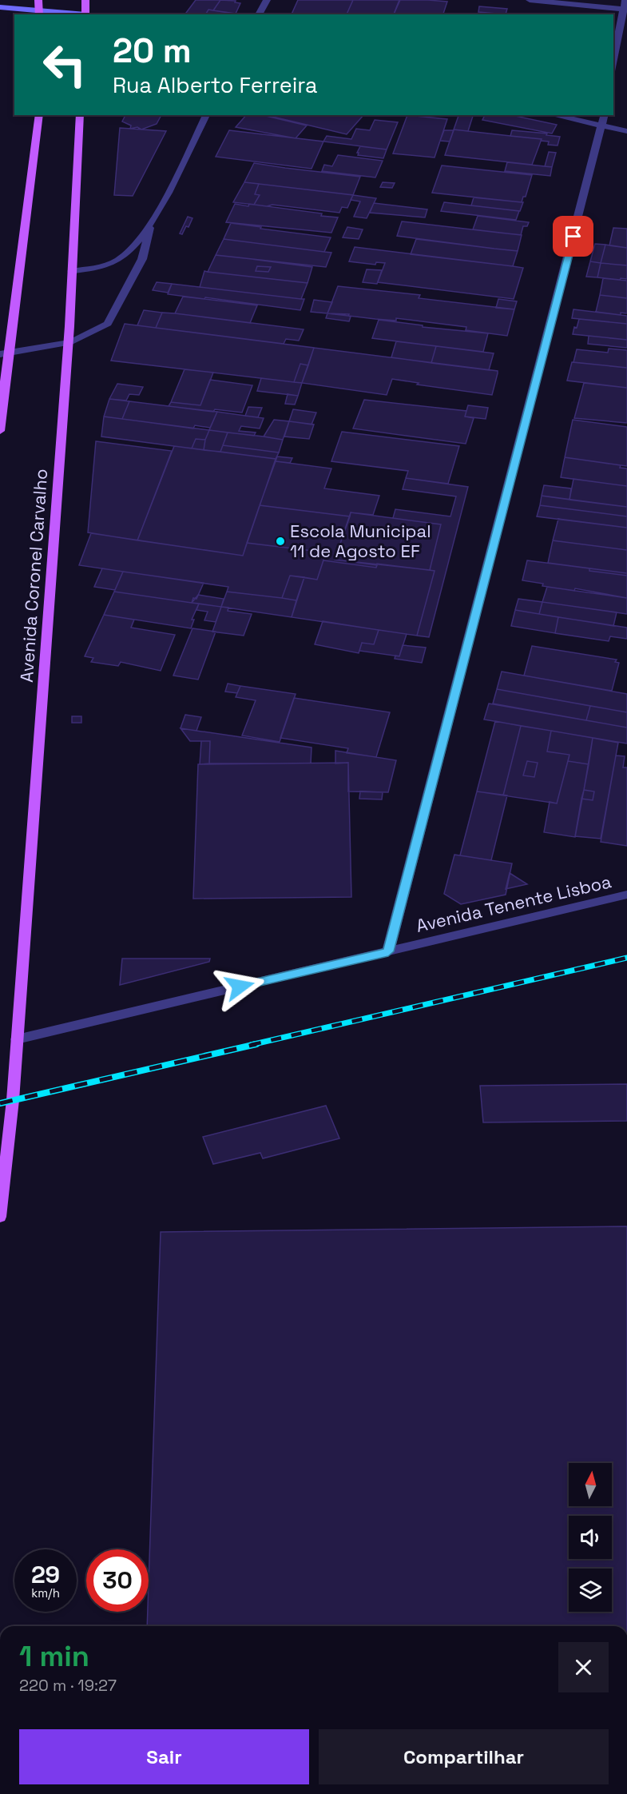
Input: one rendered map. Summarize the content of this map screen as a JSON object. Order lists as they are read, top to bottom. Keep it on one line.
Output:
{"streets":{"main road":["Avenida Coronel Carvalho"],"street":["Avenida Tenente Lisboa"]},"crossings":[["Avenida Coronel Carvalho","Avenida Tenente Lisboa"]],"places":["Escola Municipal 11 de Agosto EF"],"north":"top","page":{"turn":["20 m","Rua Alberto Ferreira"],"speed":"29 km/h","limit":"30","heading":["1 min","220 m · 19:27"],"buttons":["Sair","Compartilhar"]}}
